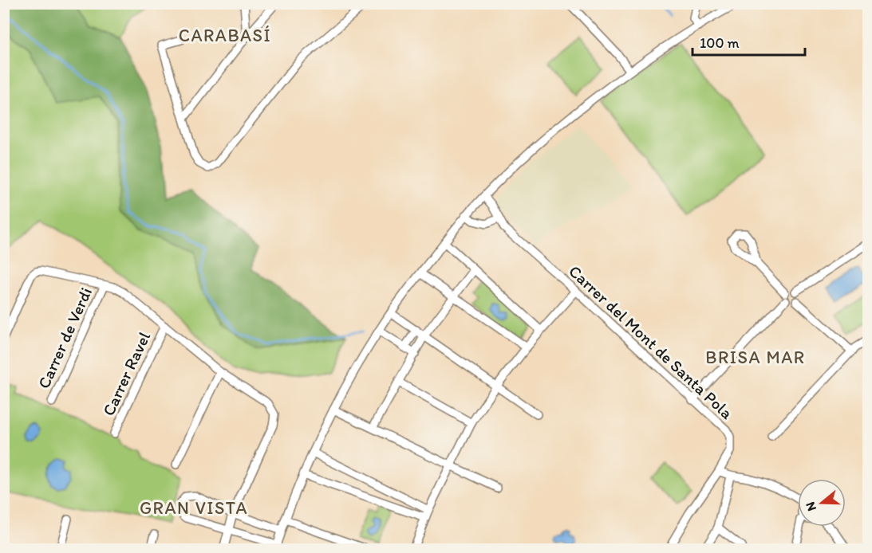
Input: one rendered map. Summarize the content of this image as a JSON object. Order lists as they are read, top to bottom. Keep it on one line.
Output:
{"streets":{"street":["Carrer de Verdi","Carrer del Mont de Santa Pola","Carrer Ravel"]},"districts":["CARABASÍ","BRISA MAR","GRAN VISTA"],"scale_bar":"100 m","north":"left"}
